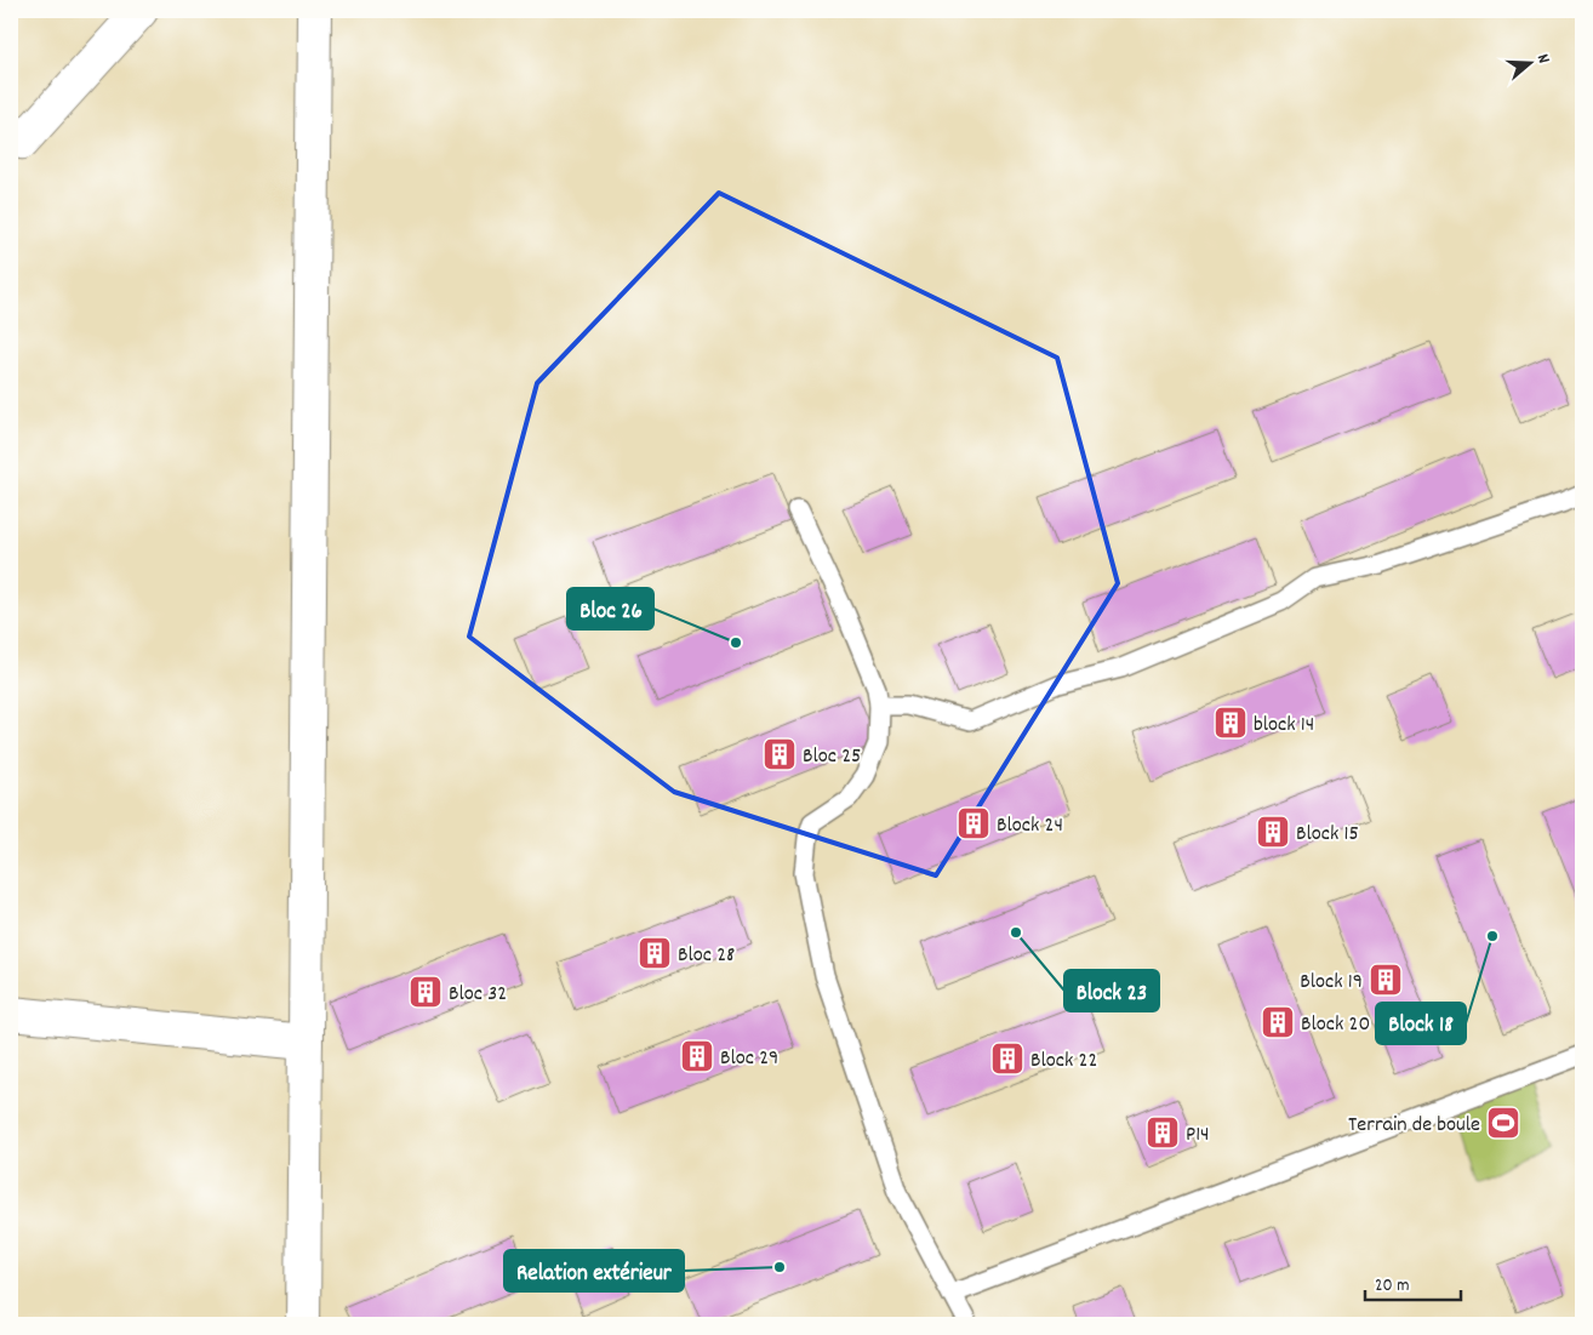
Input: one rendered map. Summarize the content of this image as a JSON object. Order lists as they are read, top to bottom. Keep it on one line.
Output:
{"places":{"other":["Bloc 26","Block 23","Block 18","Relation extérieur"],"building":["block 14","Bloc 25","Block 24","Block 15","Bloc 28","Block 19","Bloc 32","Block 20","Bloc 29","Block 22","P14"],"sports":["Terrain de boule"]},"scale_bar":"20 m","north":"right"}
